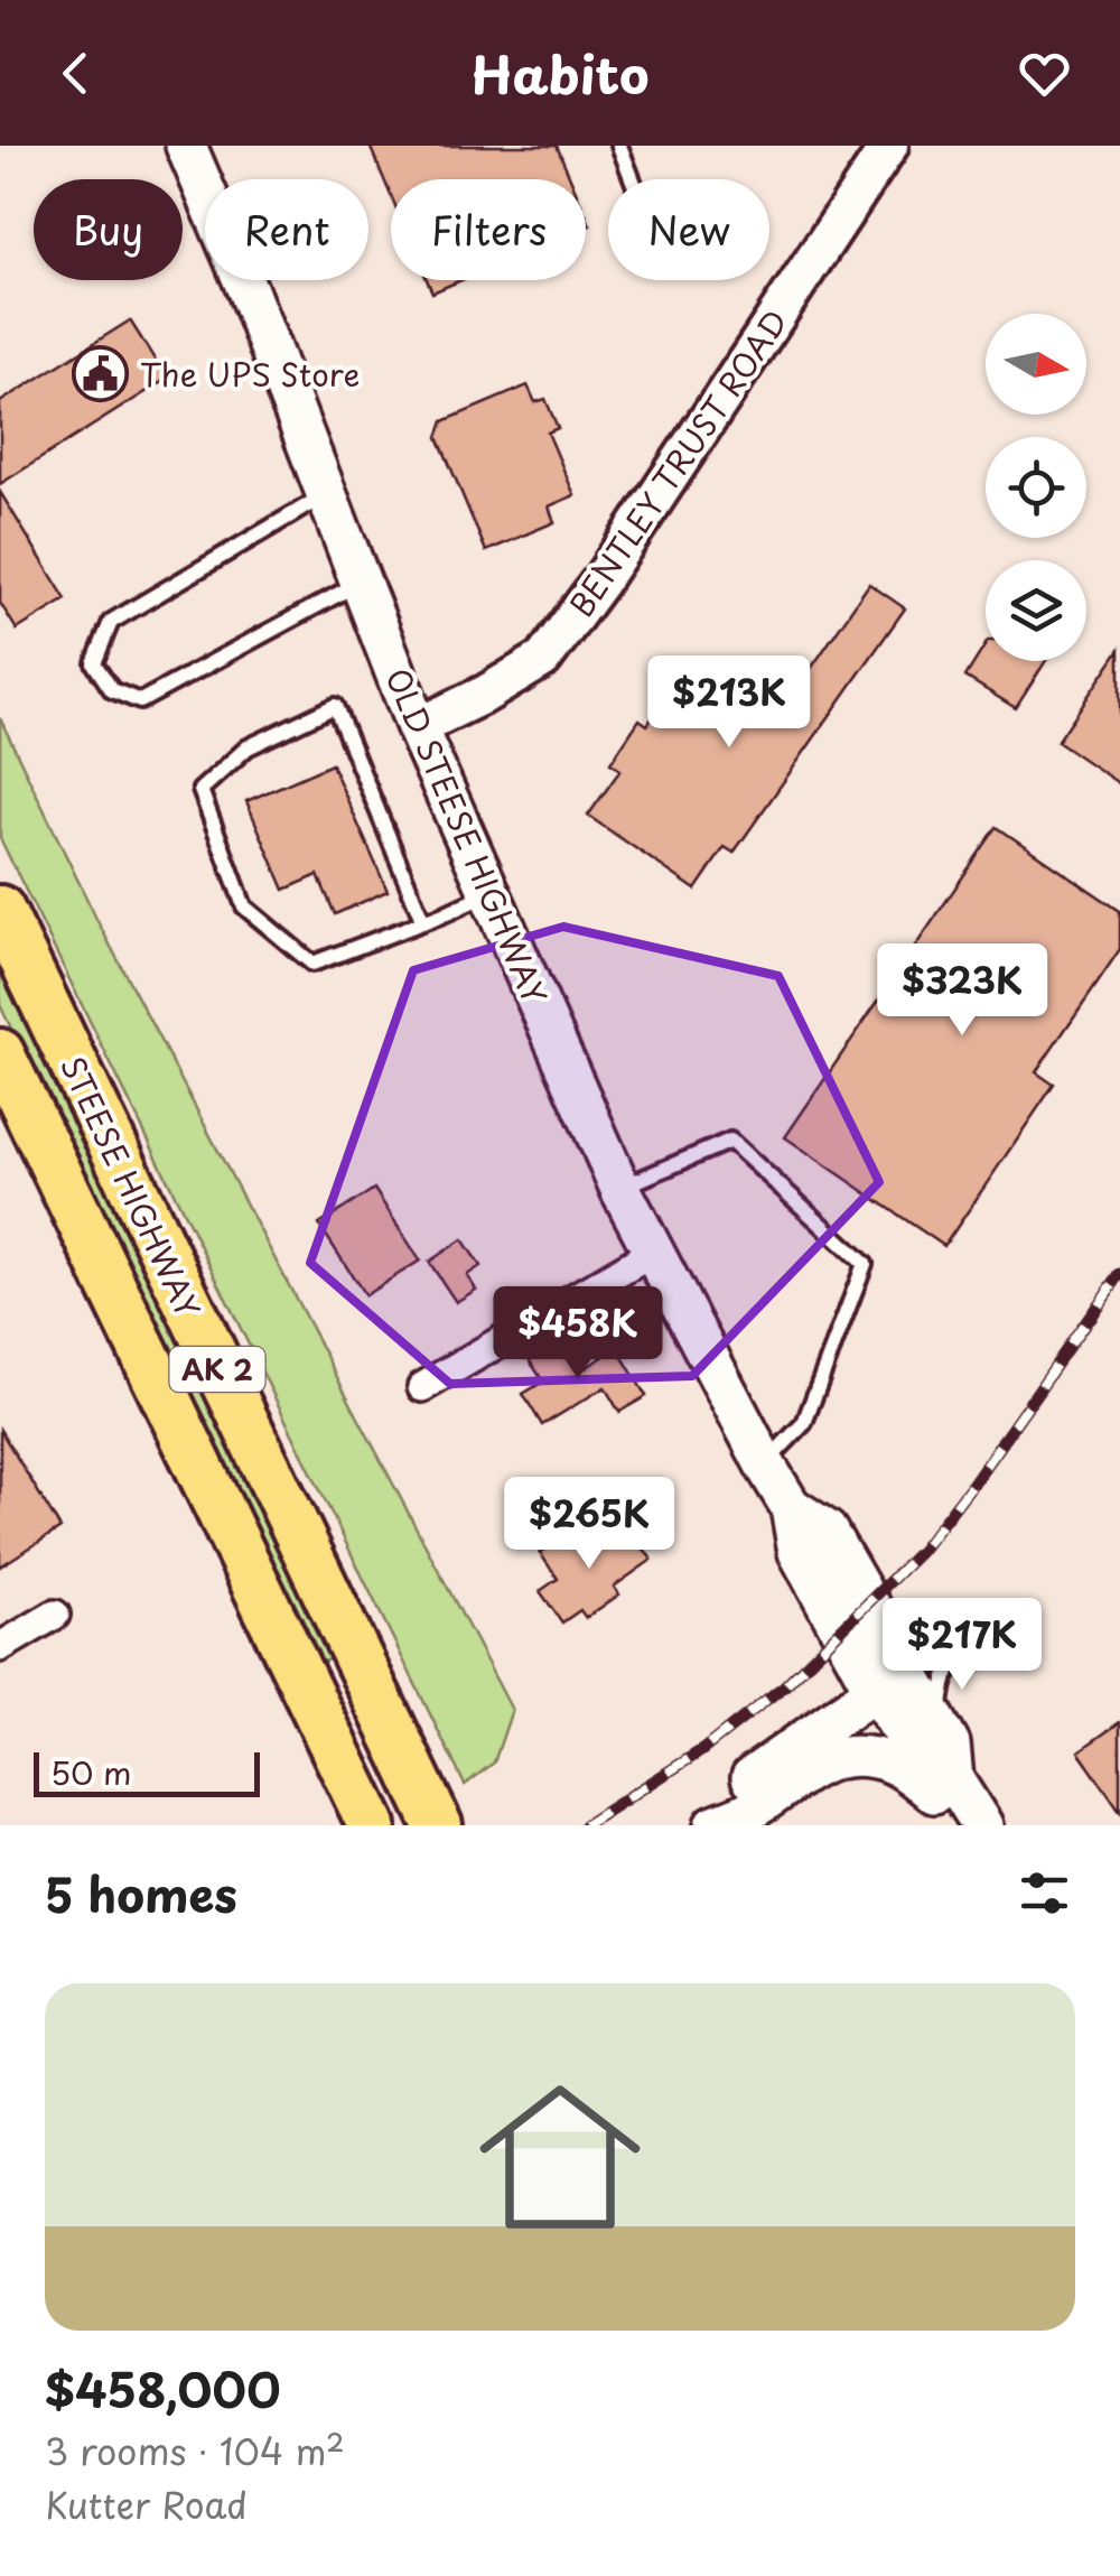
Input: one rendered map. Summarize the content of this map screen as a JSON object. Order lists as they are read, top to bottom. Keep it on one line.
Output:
{"streets":{"highway":["STEESE HIGHWAY","AK 2"],"main road":["OLD STEESE HIGHWAY"],"street":["BENTLEY TRUST ROAD"]},"crossings":[["BENTLEY TRUST ROAD","OLD STEESE HIGHWAY"]],"places":{"public building":["The UPS Store"]},"scale_bar":"50 m","north":"right","page":{"header":"Habito","chip":["Buy","Rent","Filters","New"],"price":["$213K","$323K","$458K","$265K","$217K"],"scale":"50 m","heading":"5 homes","list":[{"name":"$458,000","note":"3 rooms · 104 m² · Kutter Road"}]}}
